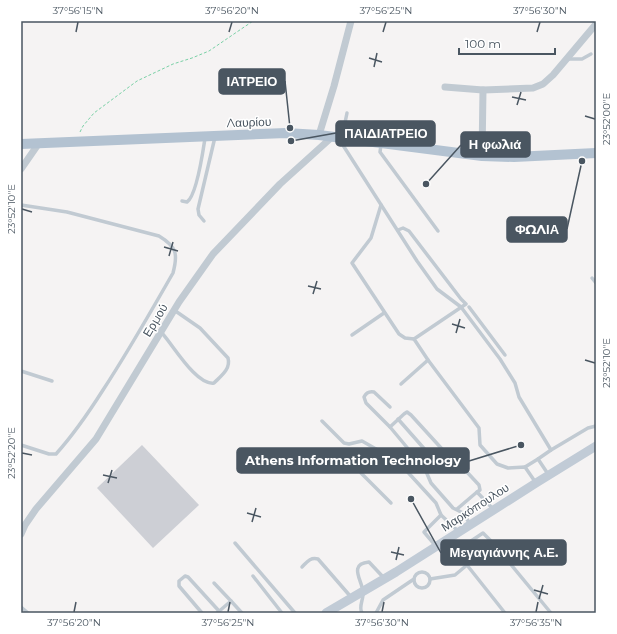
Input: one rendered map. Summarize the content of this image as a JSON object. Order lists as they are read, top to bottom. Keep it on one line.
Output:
{"streets":{"main road":["Λαυρίου","Μαρκόπουλου"],"street":["Ερμού"]},"crossings":[["Λαυρίου","Ερμού"]],"places":["ΙΑΤΡΕΙΟ","ΠΑΙΔΙΑΤΡΕΙΟ","ΦΩΛΙΑ","Η φωλιά","Athens Information Technology","Μεγαγιάννης Α.Ε."],"scale_bar":"100 m","coordinates":["37°56'15\"N","37°56'20\"N","37°56'25\"N","37°56'30\"N","23°52'00\"E","23°52'10\"E","23°52'20\"E","37°56'35\"N"]}
